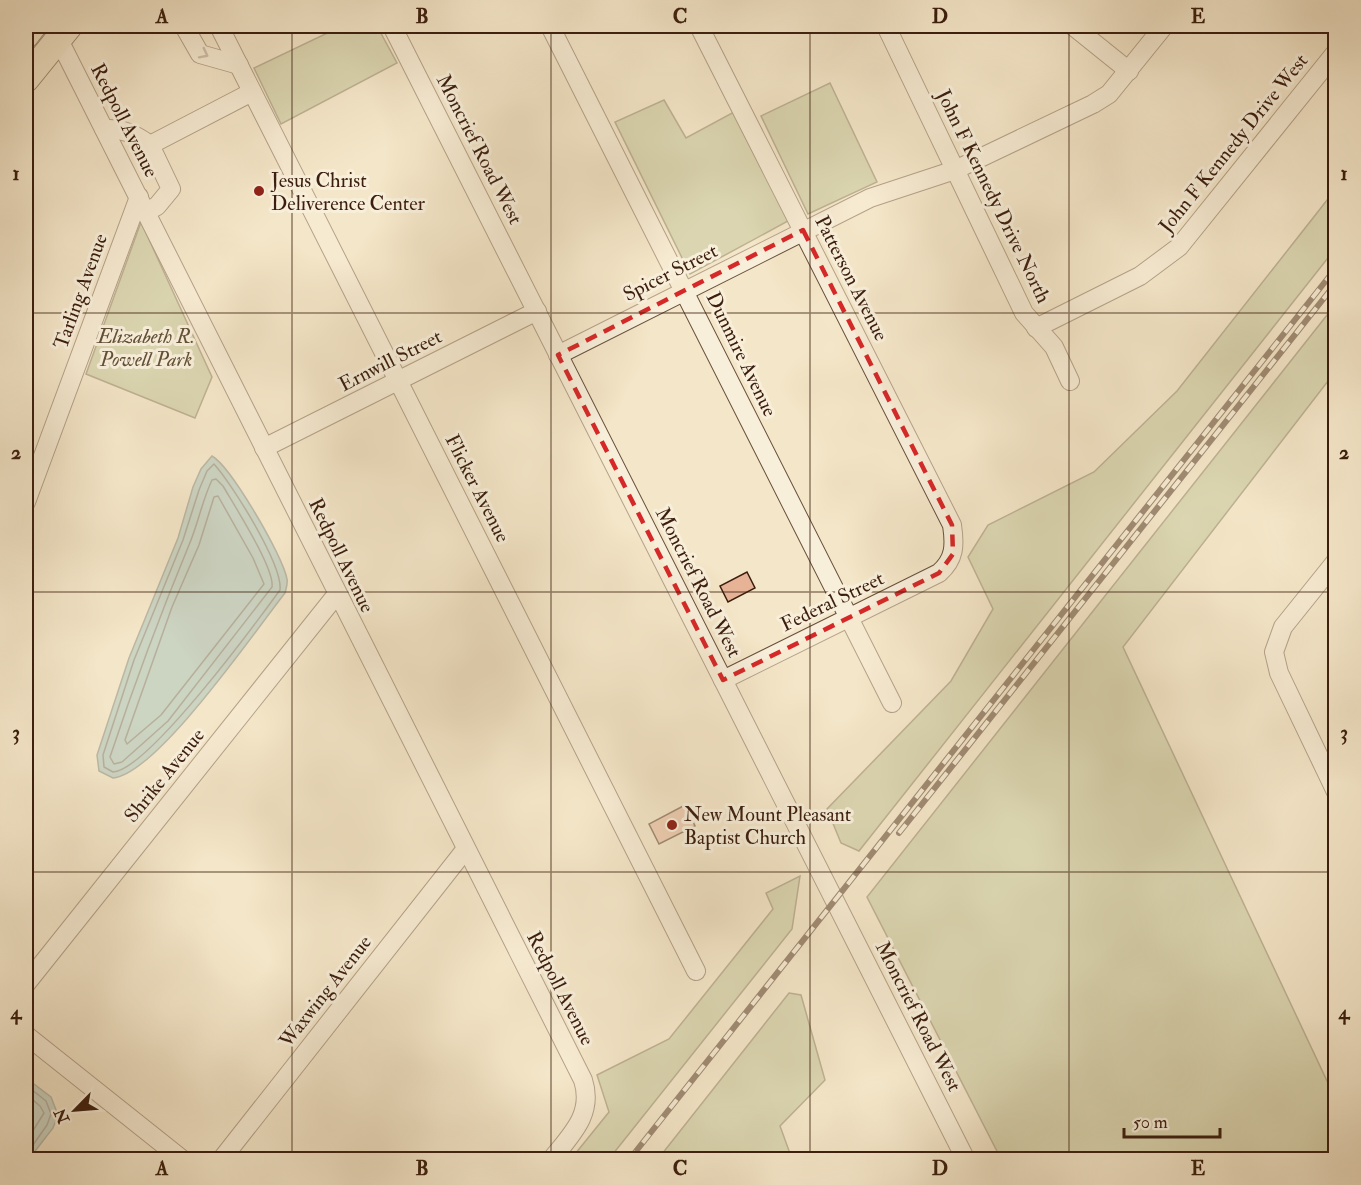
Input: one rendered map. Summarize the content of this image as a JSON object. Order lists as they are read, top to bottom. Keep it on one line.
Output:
{"streets":{"street":["Redpoll Avenue","John F Kennedy Drive West","Moncrief Road West","John F Kennedy Drive North","Spicer Street","Patterson Avenue","Tarling Avenue","Dunmire Avenue","Ernwill Street","Flicker Avenue","Federal Street","Shrike Avenue","Waxwing Avenue"]},"crossings":[["Redpoll Avenue","Tarling Avenue"],["Redpoll Avenue","Ernwill Street"],["Redpoll Avenue","Shrike Avenue"],["Redpoll Avenue","Waxwing Avenue"],["John F Kennedy Drive West","John F Kennedy Drive North"],["Moncrief Road West","Spicer Street"],["Moncrief Road West","Ernwill Street"],["Moncrief Road West","Federal Street"],["John F Kennedy Drive North","Spicer Street"],["Spicer Street","Patterson Avenue"],["Spicer Street","Dunmire Avenue"],["Patterson Avenue","Federal Street"],["Dunmire Avenue","Federal Street"],["Ernwill Street","Flicker Avenue"]],"parks":["Elizabeth R. Powell Park"],"places":["Jesus Christ Deliverence Center","New Mount Pleasant Baptist Church"],"scale_bar":"50 m","north":"bottom left","grid":{"columns":["A","B","C","D","E"],"rows":["1","2","3","4"]}}
